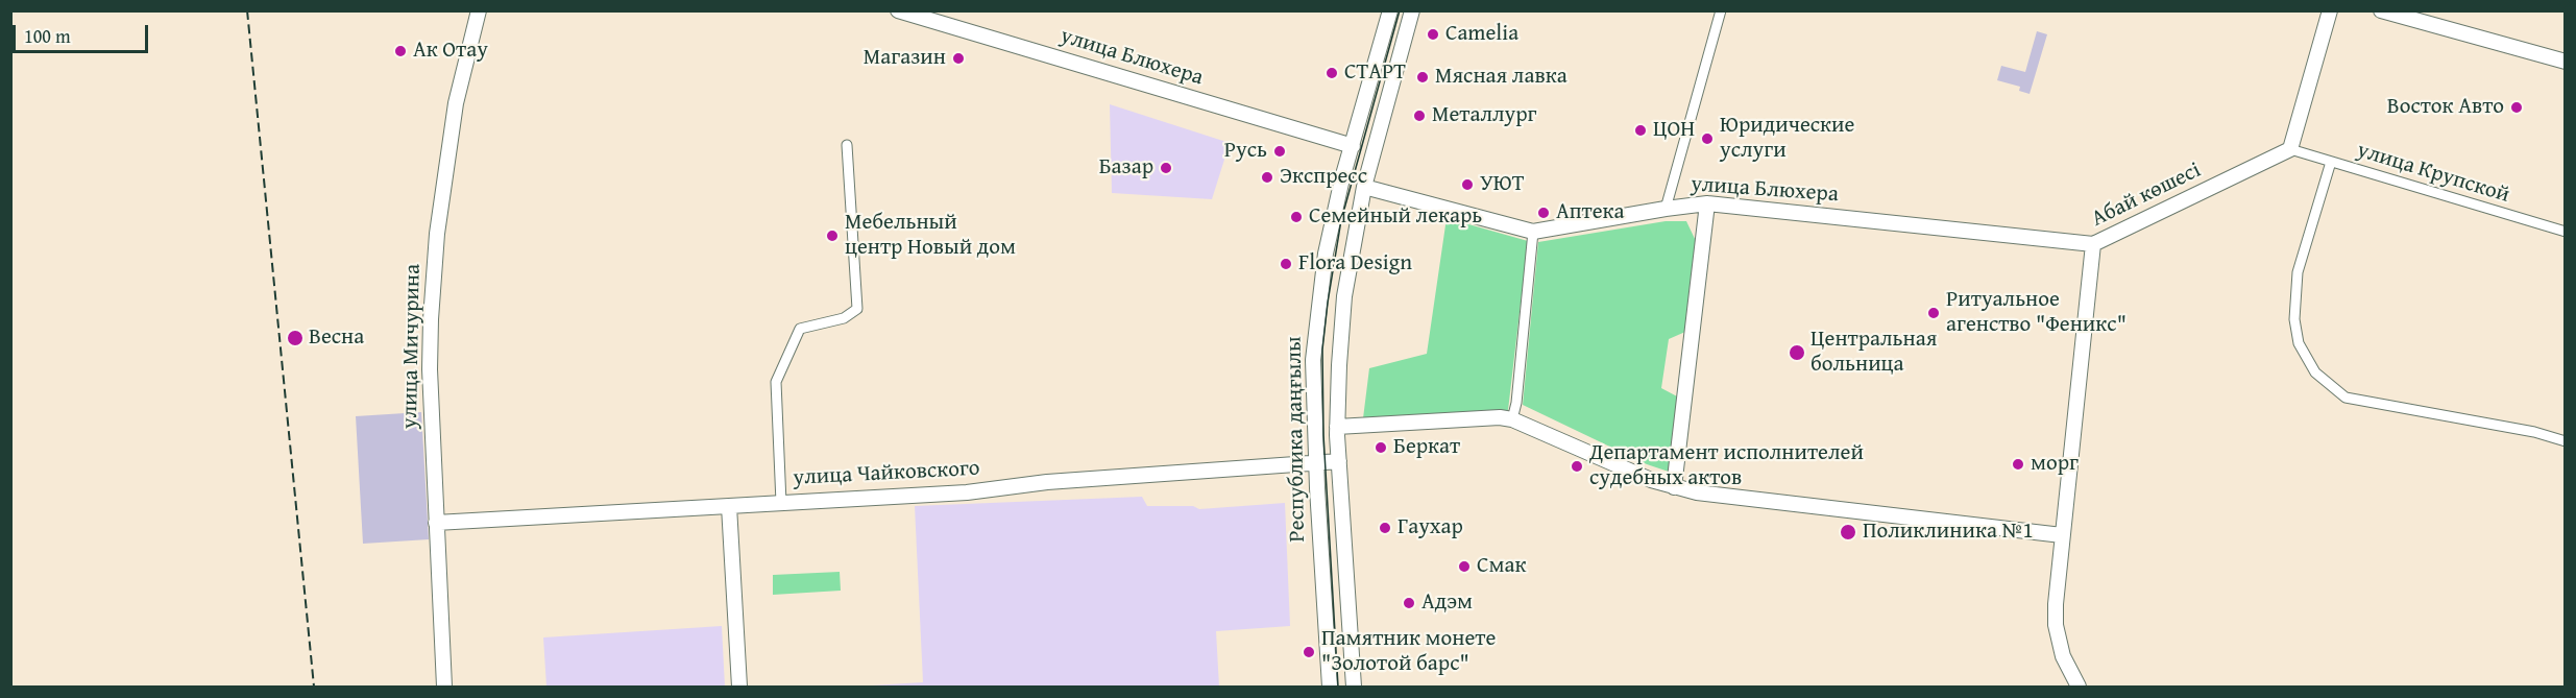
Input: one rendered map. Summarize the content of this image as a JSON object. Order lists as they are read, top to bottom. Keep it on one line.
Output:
{"streets":{"street":["улица Блюхера","улица Крупской","Абай көшесі","улица Мичурина","Республика даңғылы","улица Чайковского"]},"crossings":[["улица Блюхера","Абай көшесі"],["улица Блюхера","Республика даңғылы"],["улица Крупской","Абай көшесі"],["улица Мичурина","улица Чайковского"],["Республика даңғылы","улица Чайковского"]],"places":["Camelia","Ак Отау","Магазин","СТАРТ","Мясная лавка","Восток Авто","Металлург","ЦОН","Юридические услуги","Русь","Базар","Экспресс","УЮТ","Аптека","Семейный лекарь","Мебельный центр Новый дом","Flora Design","Ритуальное агенство \"Феникс\"","Весна","Центральная больница","Беркат","морг","Департамент исполнителей судебных актов","Гаухар","Поликлиника №1","Смак","Адэм","Памятник монете \"Золотой барс\""],"scale_bar":"100 m"}
